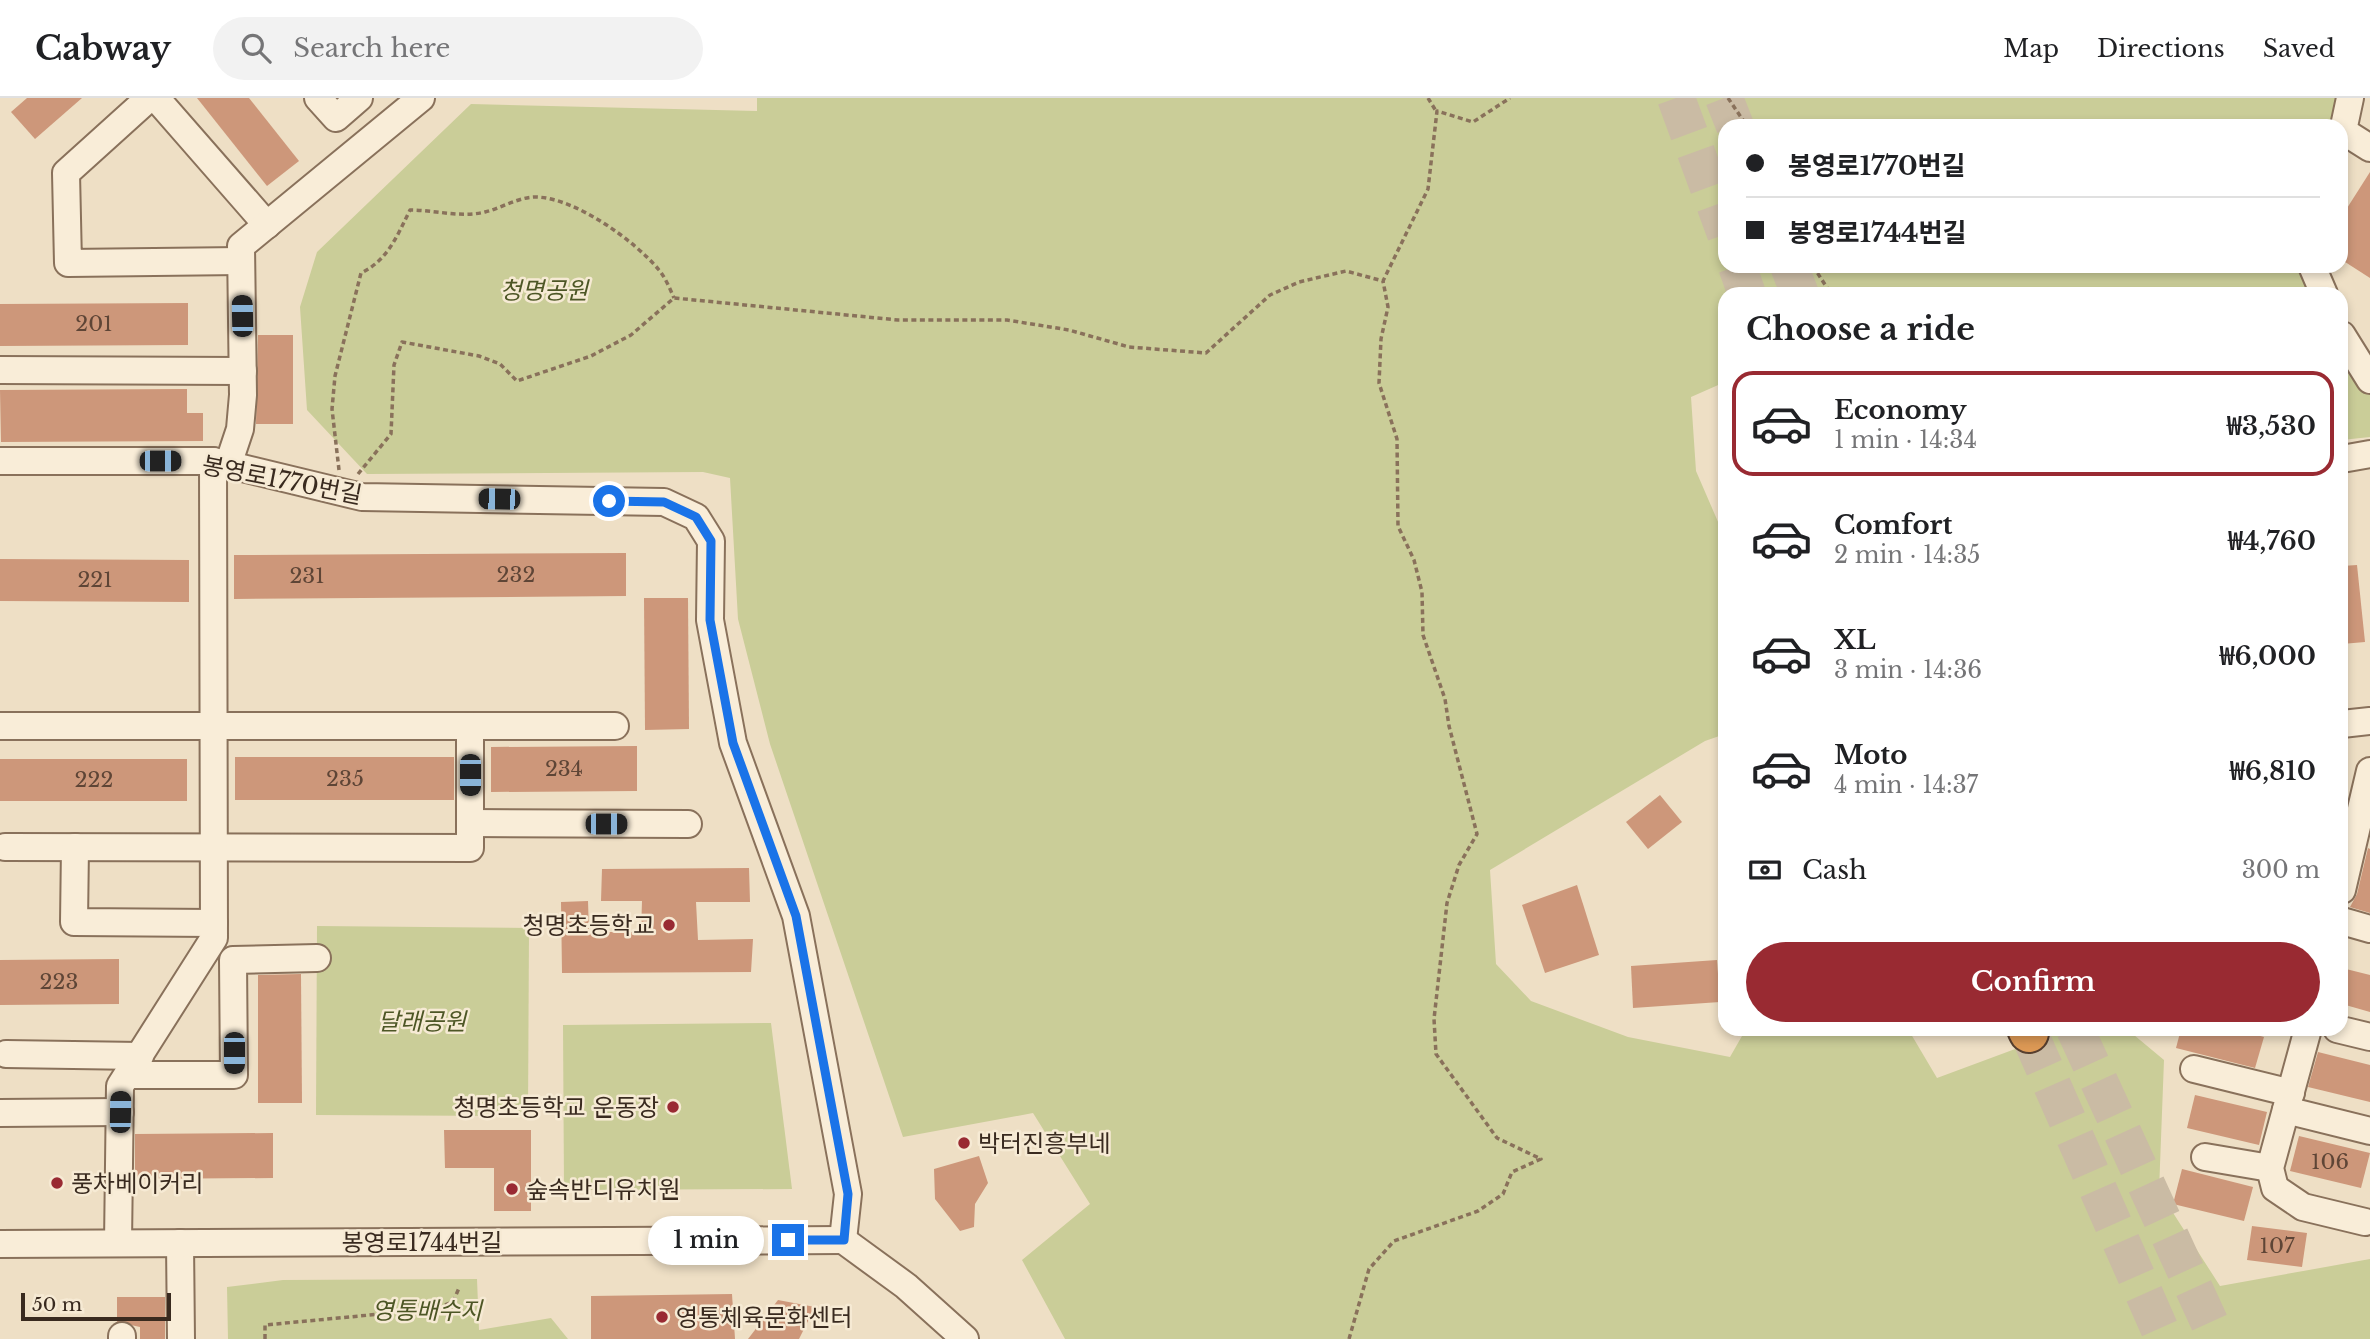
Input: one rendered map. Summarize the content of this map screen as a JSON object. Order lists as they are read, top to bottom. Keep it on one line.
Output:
{"streets":{"street":["봉영로1770번길","봉영로1744번길"]},"crossings":[["봉영로1770번길","봉영로1744번길"]],"parks":["청명공원","달래공원","영통배수지"],"places":["청명초등학교","청명초등학교 운동장","박터진흥부네","풍차베이커리","숲속반디유치원","영통체육문화센터"],"house_numbers":["201","232","231","221","234","235","222","223","106","107"],"scale_bar":"50 m","page":{"header":"Cabway","search":"Search here","nav":["Map","Directions","Saved"],"banner":["봉영로1770번길","봉영로1744번길"],"heading":"Choose a ride","list":[{"name":"Economy","note":"1 min · 14:34","value":"₩3,530"},{"name":"Comfort","note":"2 min · 14:35","value":"₩4,760"},{"name":"XL","note":"3 min · 14:36","value":"₩6,000"},{"name":"Moto","note":"4 min · 14:37","value":"₩6,810"}],"pay":["Cash","300 m"],"buttons":"Confirm","bubble":"1 min","scale":"50 m"}}
